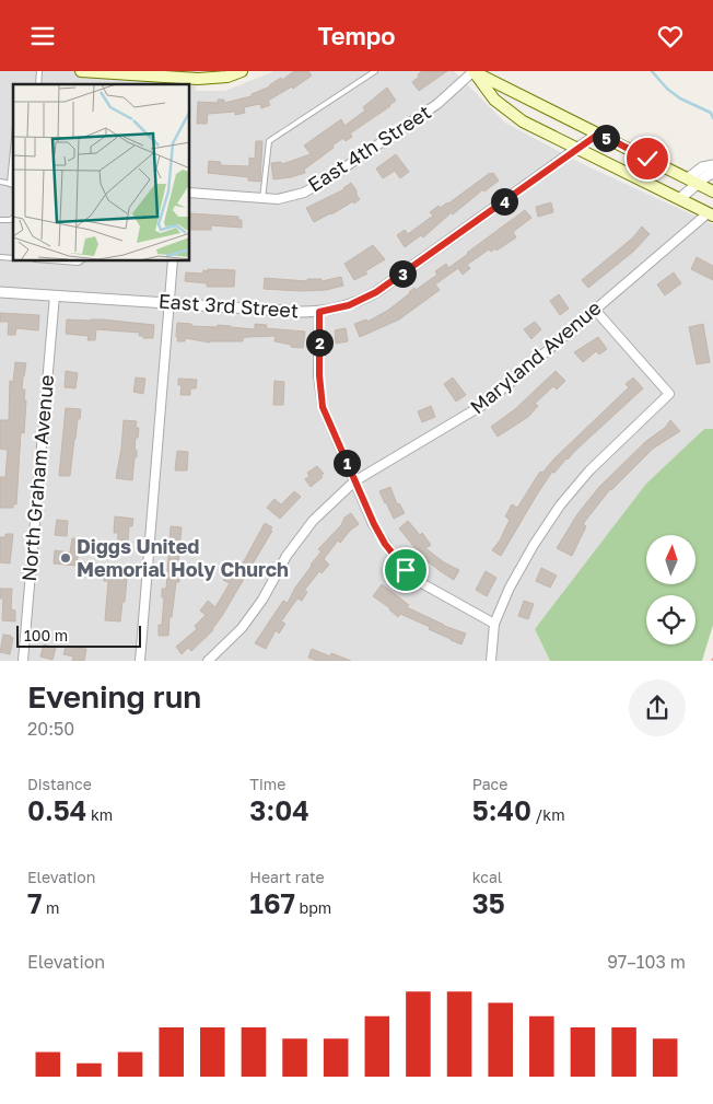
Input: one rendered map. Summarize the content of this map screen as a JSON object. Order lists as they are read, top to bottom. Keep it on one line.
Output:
{"streets":{"street":["East 4th Street","East 3rd Street","Maryland Avenue","North Graham Avenue"]},"crossings":[["East 3rd Street","North Graham Avenue"]],"places":["Diggs United Memorial Holy Church"],"scale_bar":"100 m","north":"top","page":{"header":"Tempo","pins":["5","4","3","2","1"],"scale":"100 m","heading":["Evening run","20:50"],"stats":[["Distance","0.54 km"],["Time","3:04"],["Pace","5:40 /km"],["Elevation","7 m"],["Heart rate","167 bpm"],["kcal","35"]],"chart":["Elevation","97–103 m"]}}
